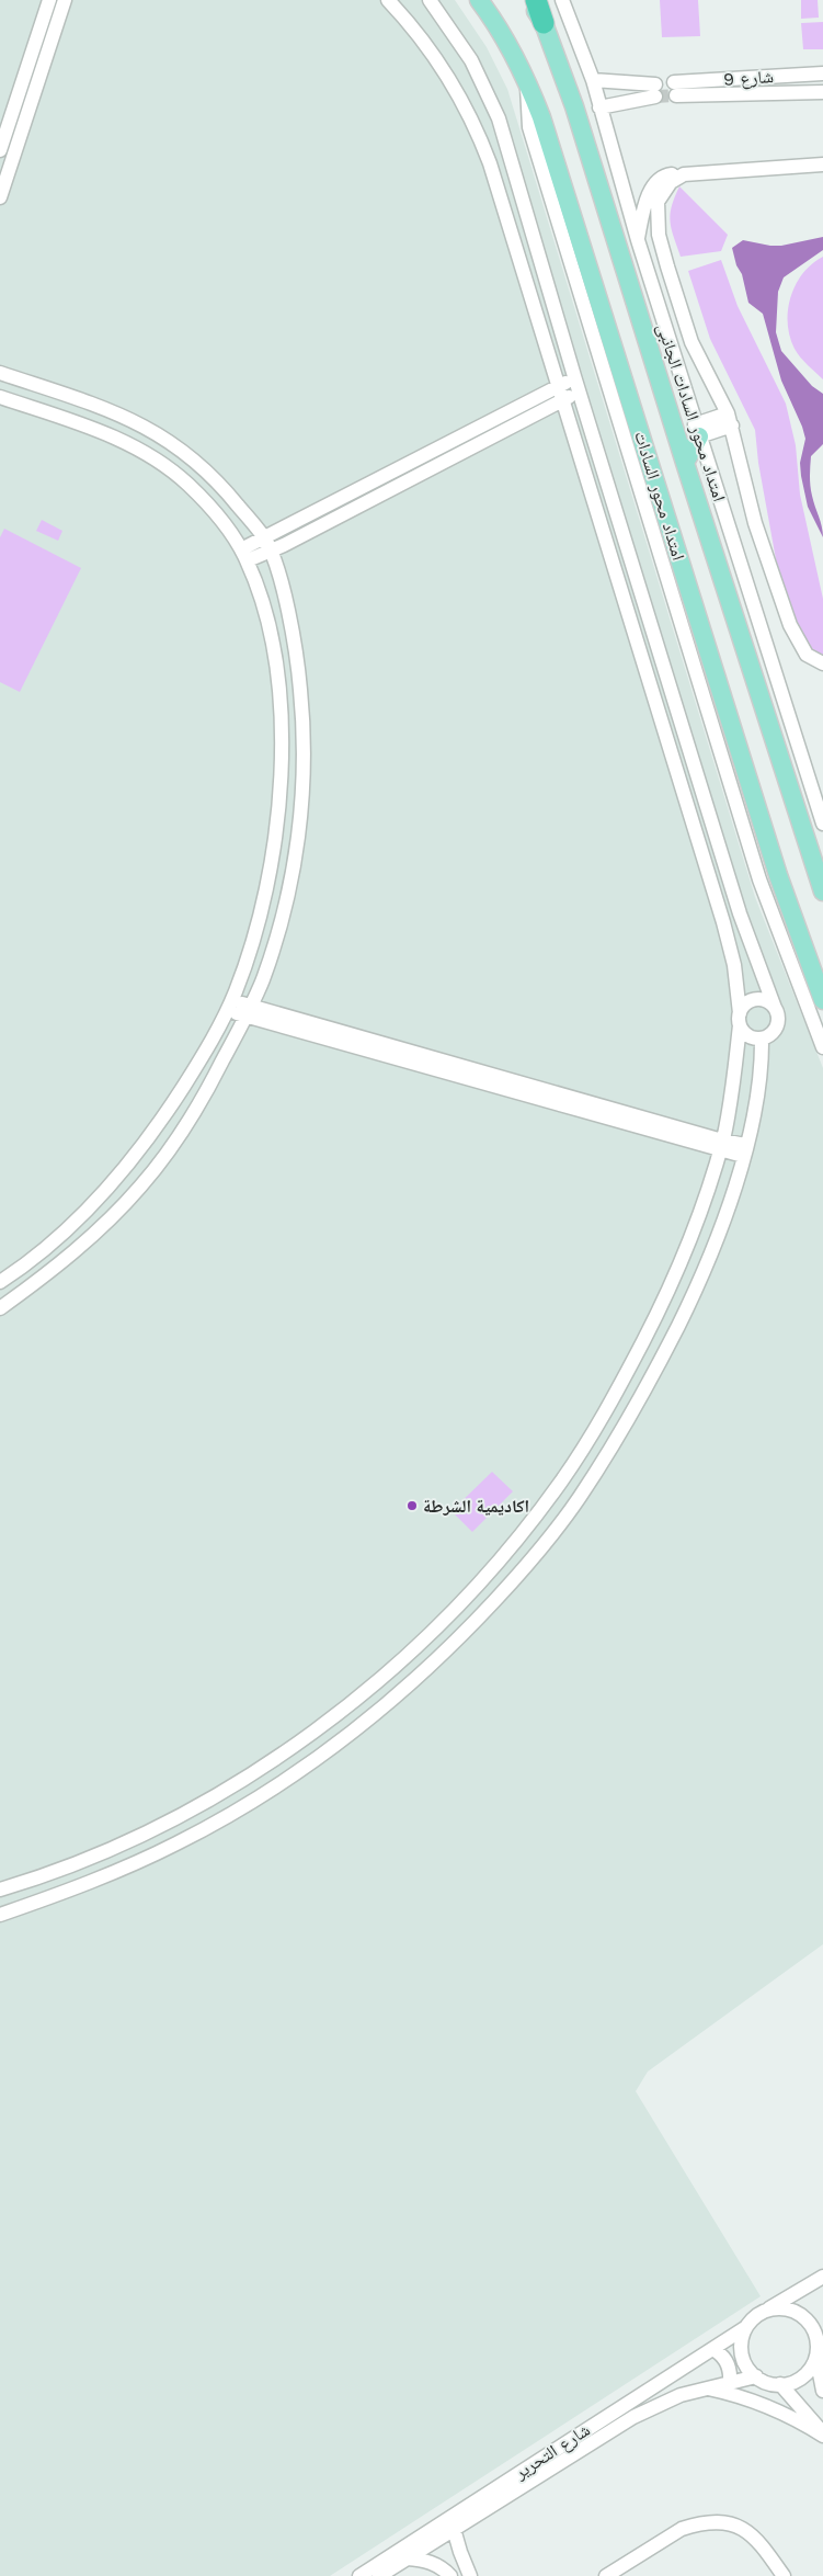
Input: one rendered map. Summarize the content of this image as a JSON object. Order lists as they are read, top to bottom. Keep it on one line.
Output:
{"streets":{"main road":["امتداد محور السادات"],"street":["شارع 9","امتداد محور السادات الجانبى","شارع التحرير"]},"places":["اكاديمية الشرطة"]}
